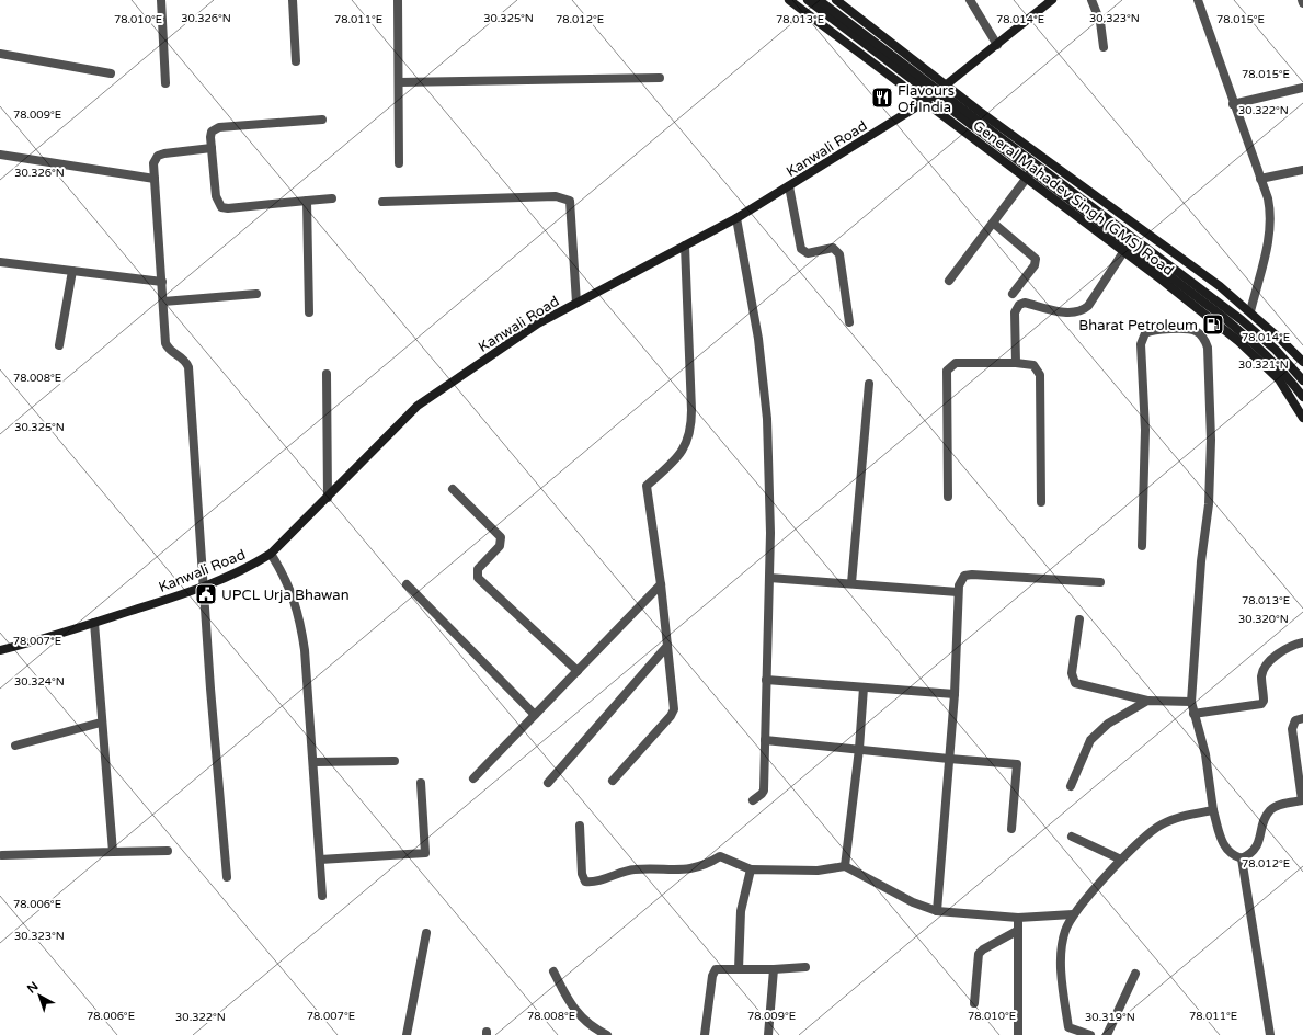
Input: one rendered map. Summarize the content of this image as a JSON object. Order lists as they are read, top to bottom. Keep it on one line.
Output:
{"streets":{"street":["Kanwali Road","General Mahadev Singh (GMS) Road"]},"crossings":[["Kanwali Road","General Mahadev Singh (GMS) Road"]],"places":{"restaurant":["Flavours Of India"],"fuel station":["Bharat Petroleum"],"public building":["UPCL Urja Bhawan"]},"north":"top left","coordinates":["30.326°N","30.325°N","30.323°N","78.015°E","78.010°E","78.011°E","78.012°E","78.013°E","78.014°E","30.322°N","78.009°E","30.321°N","78.008°E","30.320°N","78.007°E","30.324°N","78.006°E","30.319°N"]}
